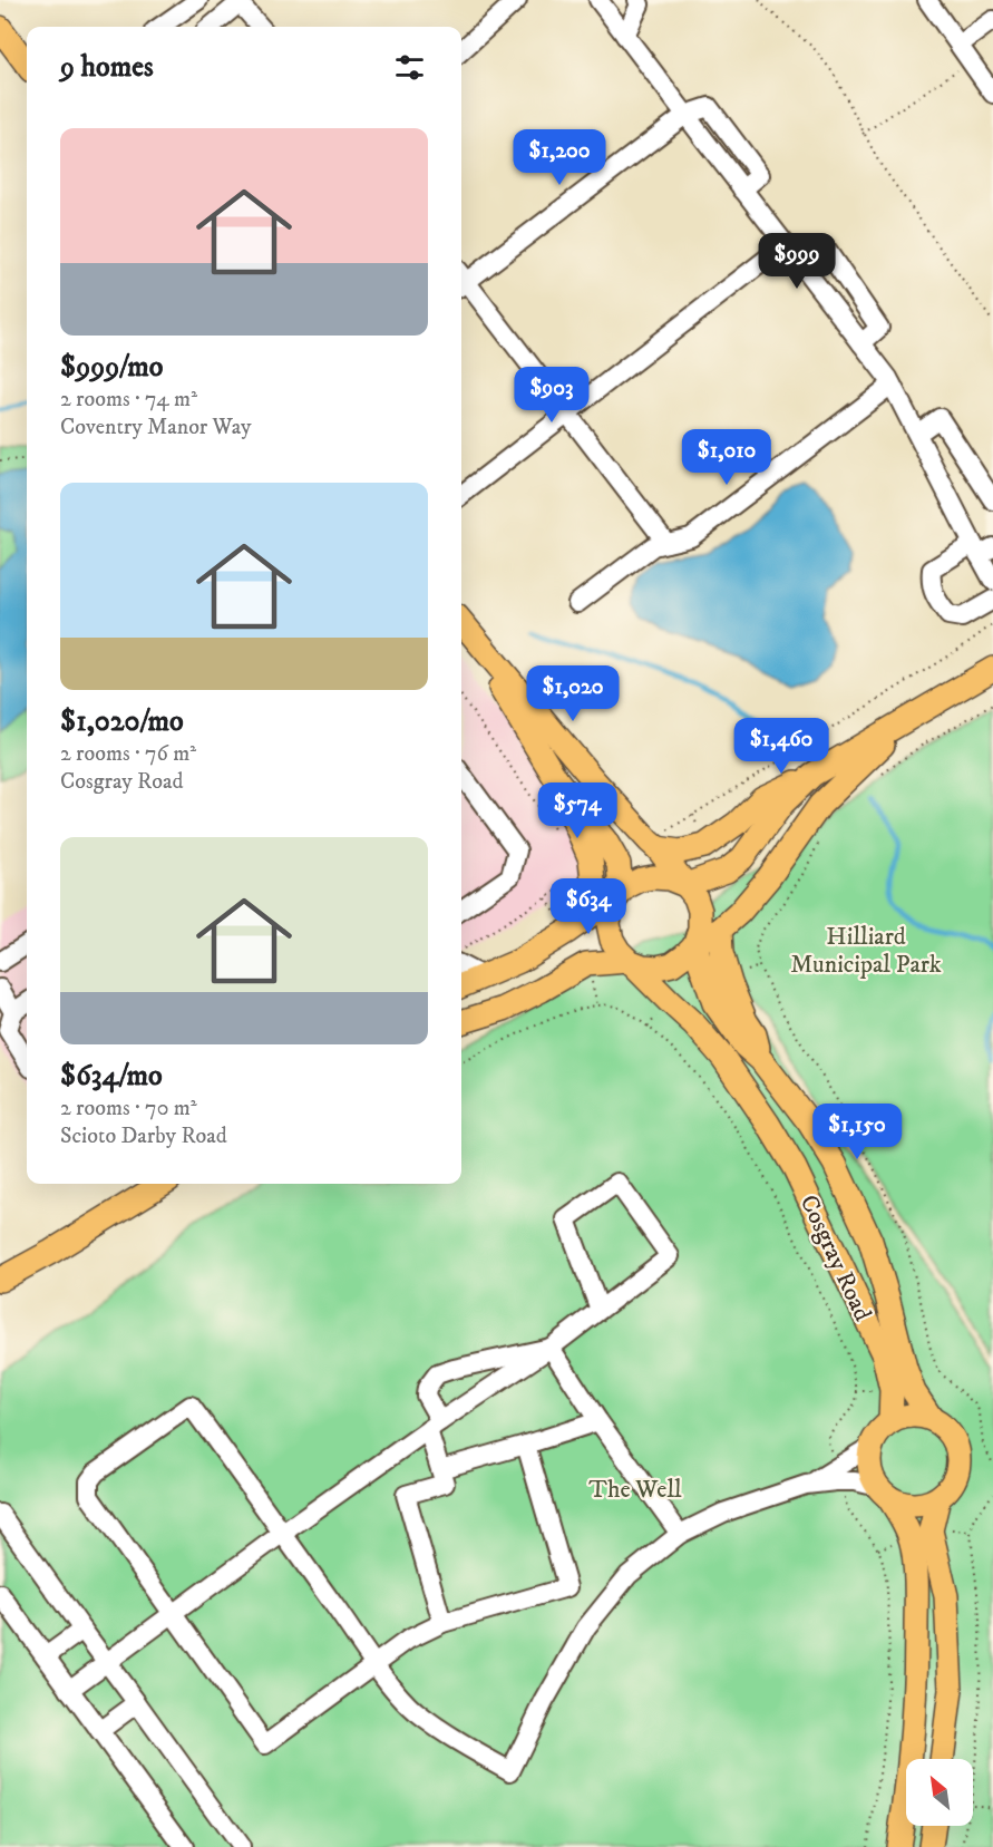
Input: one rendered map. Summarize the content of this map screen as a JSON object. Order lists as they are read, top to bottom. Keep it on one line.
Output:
{"streets":{"main road":["Cosgray Road"]},"parks":["Hilliard Municipal Park","The Well"],"north":"top left","page":{"heading":"9 homes","list":[{"name":"$999/mo","note":"2 rooms · 74 m² · Coventry Manor Way"},{"name":"$1,020/mo","note":"2 rooms · 76 m² · Cosgray Road"},{"name":"$634/mo","note":"2 rooms · 70 m² · Scioto Darby Road"}],"price":["$1,200","$999","$903","$1,010","$1,020","$1,460","$574","$634","$1,150"]}}
